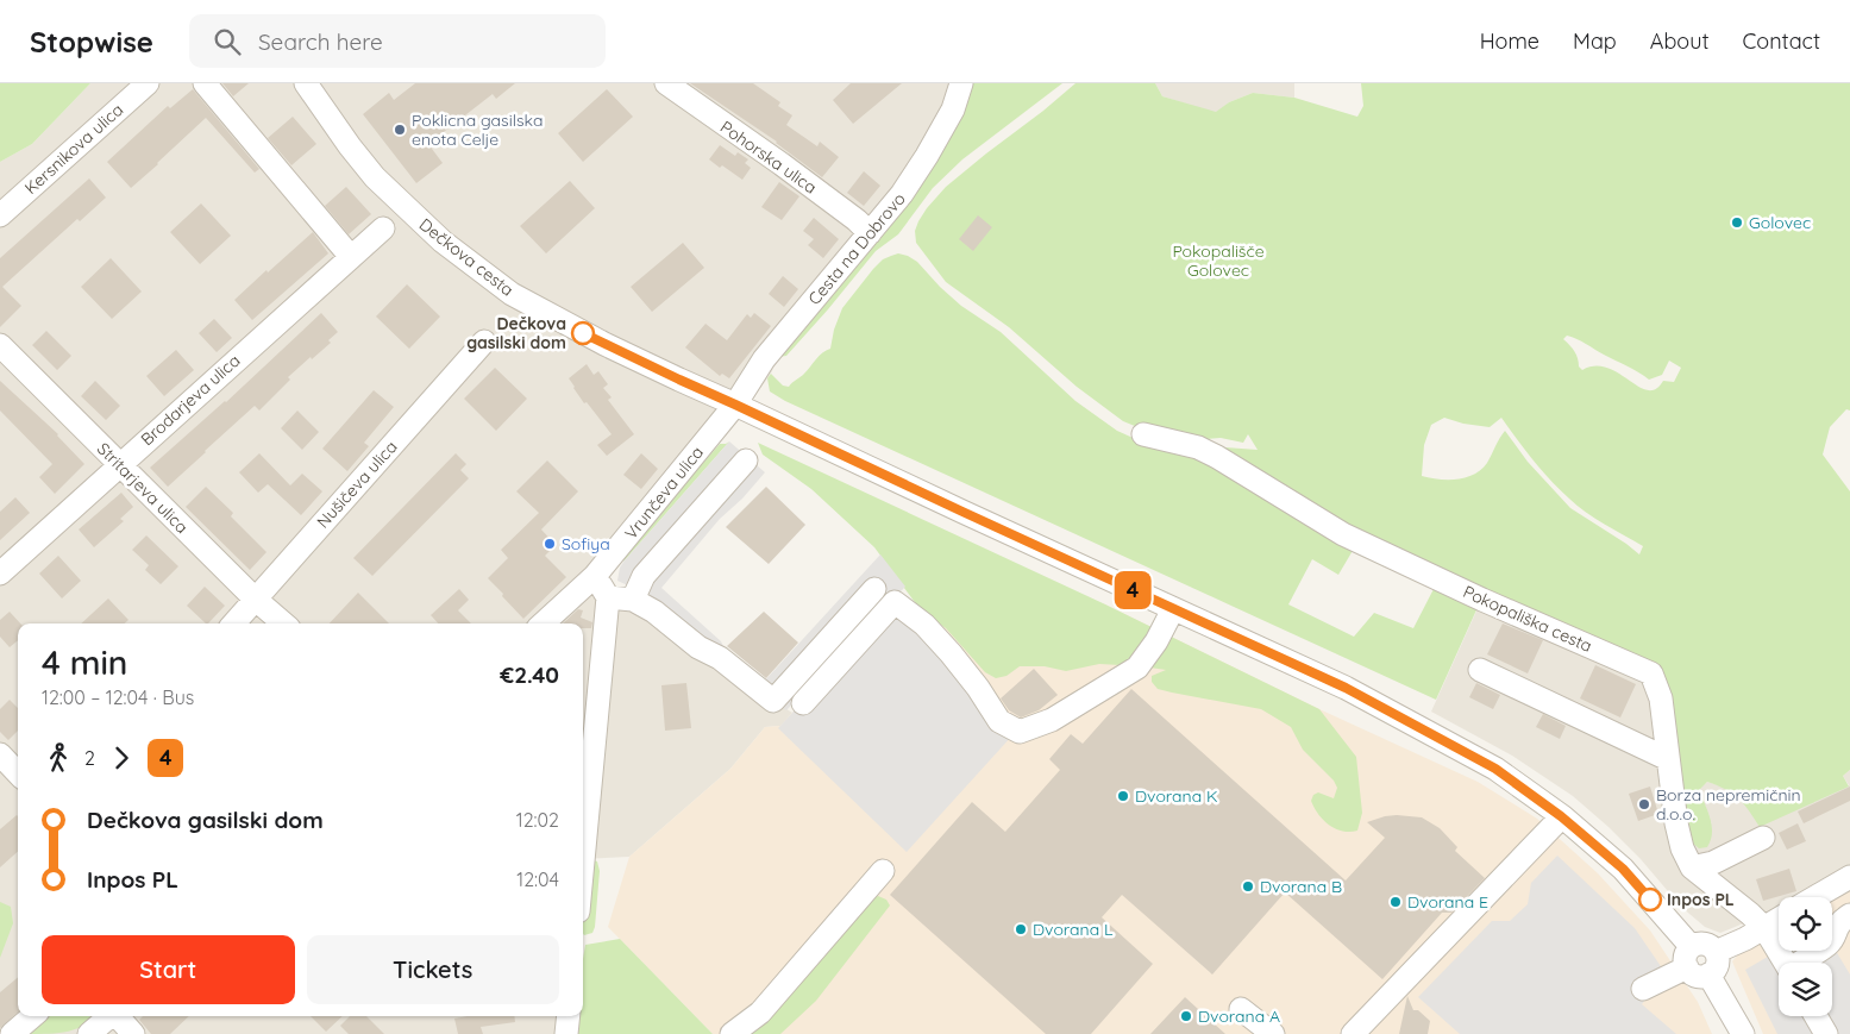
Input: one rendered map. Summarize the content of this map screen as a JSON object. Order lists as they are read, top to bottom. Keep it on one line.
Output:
{"streets":{"street":["Kersnikova ulica","Pohorska ulica","Cesta na Dobrovo","Dečkova cesta","Brodarjeva ulica","Nušičeva ulica","Stritarjeva ulica","Vrunčeva ulica","Pokopališka cesta"]},"crossings":[["Pohorska ulica","Cesta na Dobrovo"],["Cesta na Dobrovo","Dečkova cesta"],["Cesta na Dobrovo","Vrunčeva ulica"],["Dečkova cesta","Vrunčeva ulica"],["Brodarjeva ulica","Stritarjeva ulica"],["Nušičeva ulica","Stritarjeva ulica"]],"parks":["Pokopališče Golovec"],"places":["Poklicna gasilska enota Celje","Golovec","Dečkova gasilski dom","Sofiya","Dvorana K","Borza nepremičnin d.o.o.","Dvorana B","Inpos PL","Dvorana E","Dvorana L","Dvorana A"],"lines":["bus line 4"],"page":{"header":"Stopwise","search":"Search here","nav":["Home","Map","About","Contact"],"on_map":"4","heading":["4 min","12:00 – 12:04 · Bus","€2.40"],"legs":["2","4"],"list":[{"name":"Dečkova gasilski dom","value":"12:02"},{"name":"Inpos PL","value":"12:04"}],"buttons":["Start","Tickets"]}}
